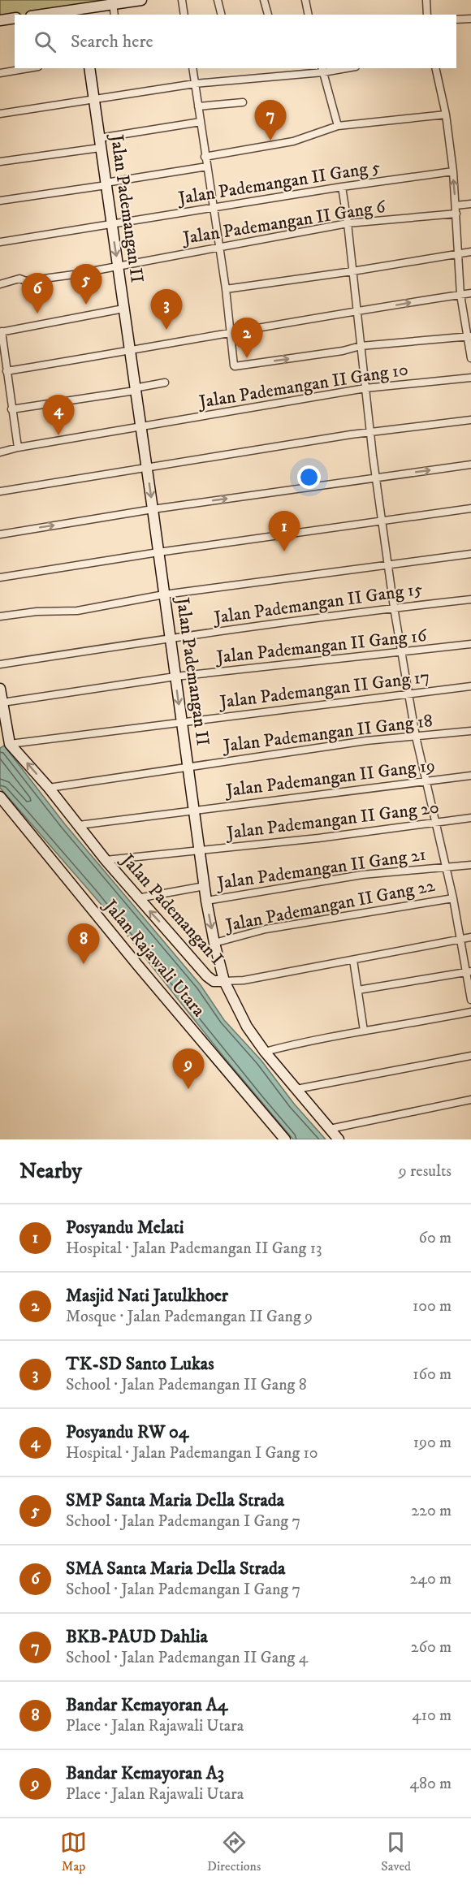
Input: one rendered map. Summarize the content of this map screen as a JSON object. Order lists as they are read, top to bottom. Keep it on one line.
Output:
{"streets":{"street":["Jalan Pademangan II Gang 5","Jalan Pademangan II","Jalan Pademangan II Gang 6","Jalan Pademangan II Gang 10","Jalan Pademangan II Gang 15","Jalan Pademangan II Gang 16","Jalan Pademangan II Gang 17","Jalan Pademangan II Gang 18","Jalan Pademangan II Gang 19","Jalan Pademangan II Gang 20","Jalan Pademangan II Gang 21","Jalan Pademangan II Gang 22","Jalan Pademangan I","Jalan Rajawali Utara"]},"crossings":[["Jalan Pademangan II Gang 5","Jalan Pademangan II"],["Jalan Pademangan II","Jalan Pademangan II Gang 6"],["Jalan Pademangan II","Jalan Pademangan II Gang 10"],["Jalan Pademangan II","Jalan Pademangan II Gang 15"],["Jalan Pademangan II","Jalan Pademangan II Gang 16"],["Jalan Pademangan II","Jalan Pademangan II Gang 17"],["Jalan Pademangan II","Jalan Pademangan II Gang 18"],["Jalan Pademangan II","Jalan Pademangan II Gang 19"],["Jalan Pademangan II","Jalan Pademangan II Gang 20"],["Jalan Pademangan II","Jalan Pademangan II Gang 21"],["Jalan Pademangan II","Jalan Pademangan II Gang 22"],["Jalan Pademangan II","Jalan Pademangan I"],["Jalan Pademangan II Gang 17","Jalan Pademangan I"],["Jalan Pademangan II Gang 18","Jalan Pademangan I"],["Jalan Pademangan II Gang 19","Jalan Pademangan I"],["Jalan Pademangan II Gang 20","Jalan Pademangan I"]],"one_way":["Jalan Pademangan I"],"page":{"search":"Search here","pins":["7","5","6","3","2","4","1","8","9"],"heading":["Nearby","9 results"],"list":[{"mark":"1","name":"Posyandu Melati","note":"Hospital · Jalan Pademangan II Gang 13","value":"60 m"},{"mark":"2","name":"Masjid Nati Jatulkhoer","note":"Mosque · Jalan Pademangan II Gang 9","value":"100 m"},{"mark":"3","name":"TK-SD Santo Lukas","note":"School · Jalan Pademangan II Gang 8","value":"160 m"},{"mark":"4","name":"Posyandu RW 04","note":"Hospital · Jalan Pademangan I Gang 10","value":"190 m"},{"mark":"5","name":"SMP Santa Maria Della Strada","note":"School · Jalan Pademangan I Gang 7","value":"220 m"},{"mark":"6","name":"SMA Santa Maria Della Strada","note":"School · Jalan Pademangan I Gang 7","value":"240 m"},{"mark":"7","name":"BKB-PAUD Dahlia","note":"School · Jalan Pademangan II Gang 4","value":"260 m"},{"mark":"8","name":"Bandar Kemayoran A4","note":"Place · Jalan Rajawali Utara","value":"410 m"},{"mark":"9","name":"Bandar Kemayoran A3","note":"Place · Jalan Rajawali Utara","value":"480 m"}],"nav":["Map","Directions","Saved"]}}
